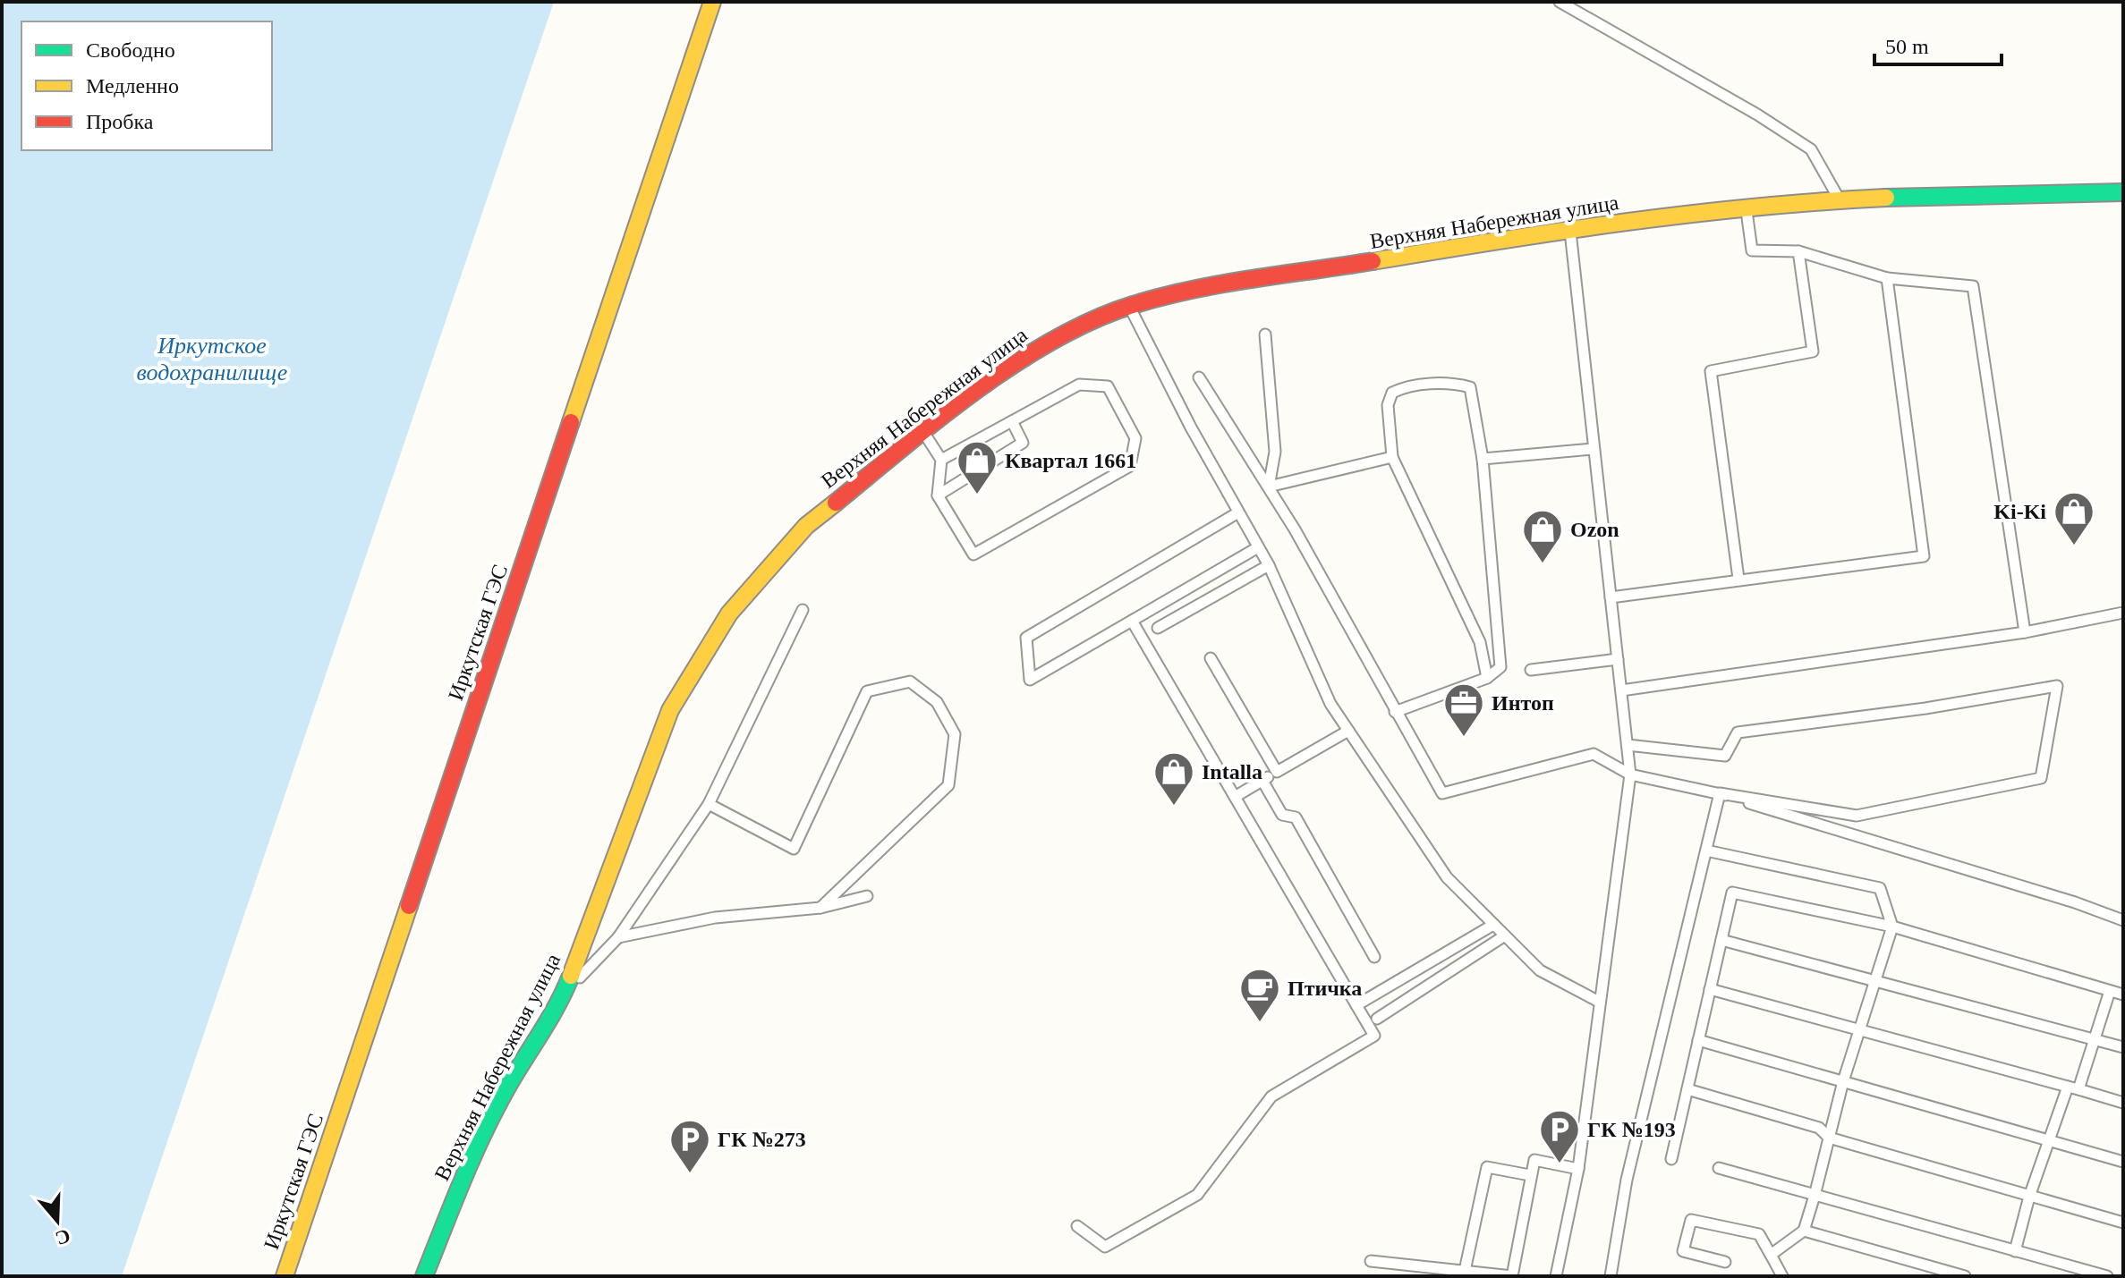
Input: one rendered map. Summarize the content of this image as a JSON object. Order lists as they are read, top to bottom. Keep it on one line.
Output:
{"streets":{"street":["Верхняя Набережная улица","Иркутская ГЭС"]},"water":["Иркутское водохранилище"],"places":{"shop":["Квартал 1661","Ki-Ki","Ozon","Intalla"],"office":["Интоп"],"cafe":["Птичка"],"parking":["ГК №193","ГК №273"]},"legend":["Свободно","Медленно","Пробка"],"scale_bar":"50 m","north":"bottom"}
